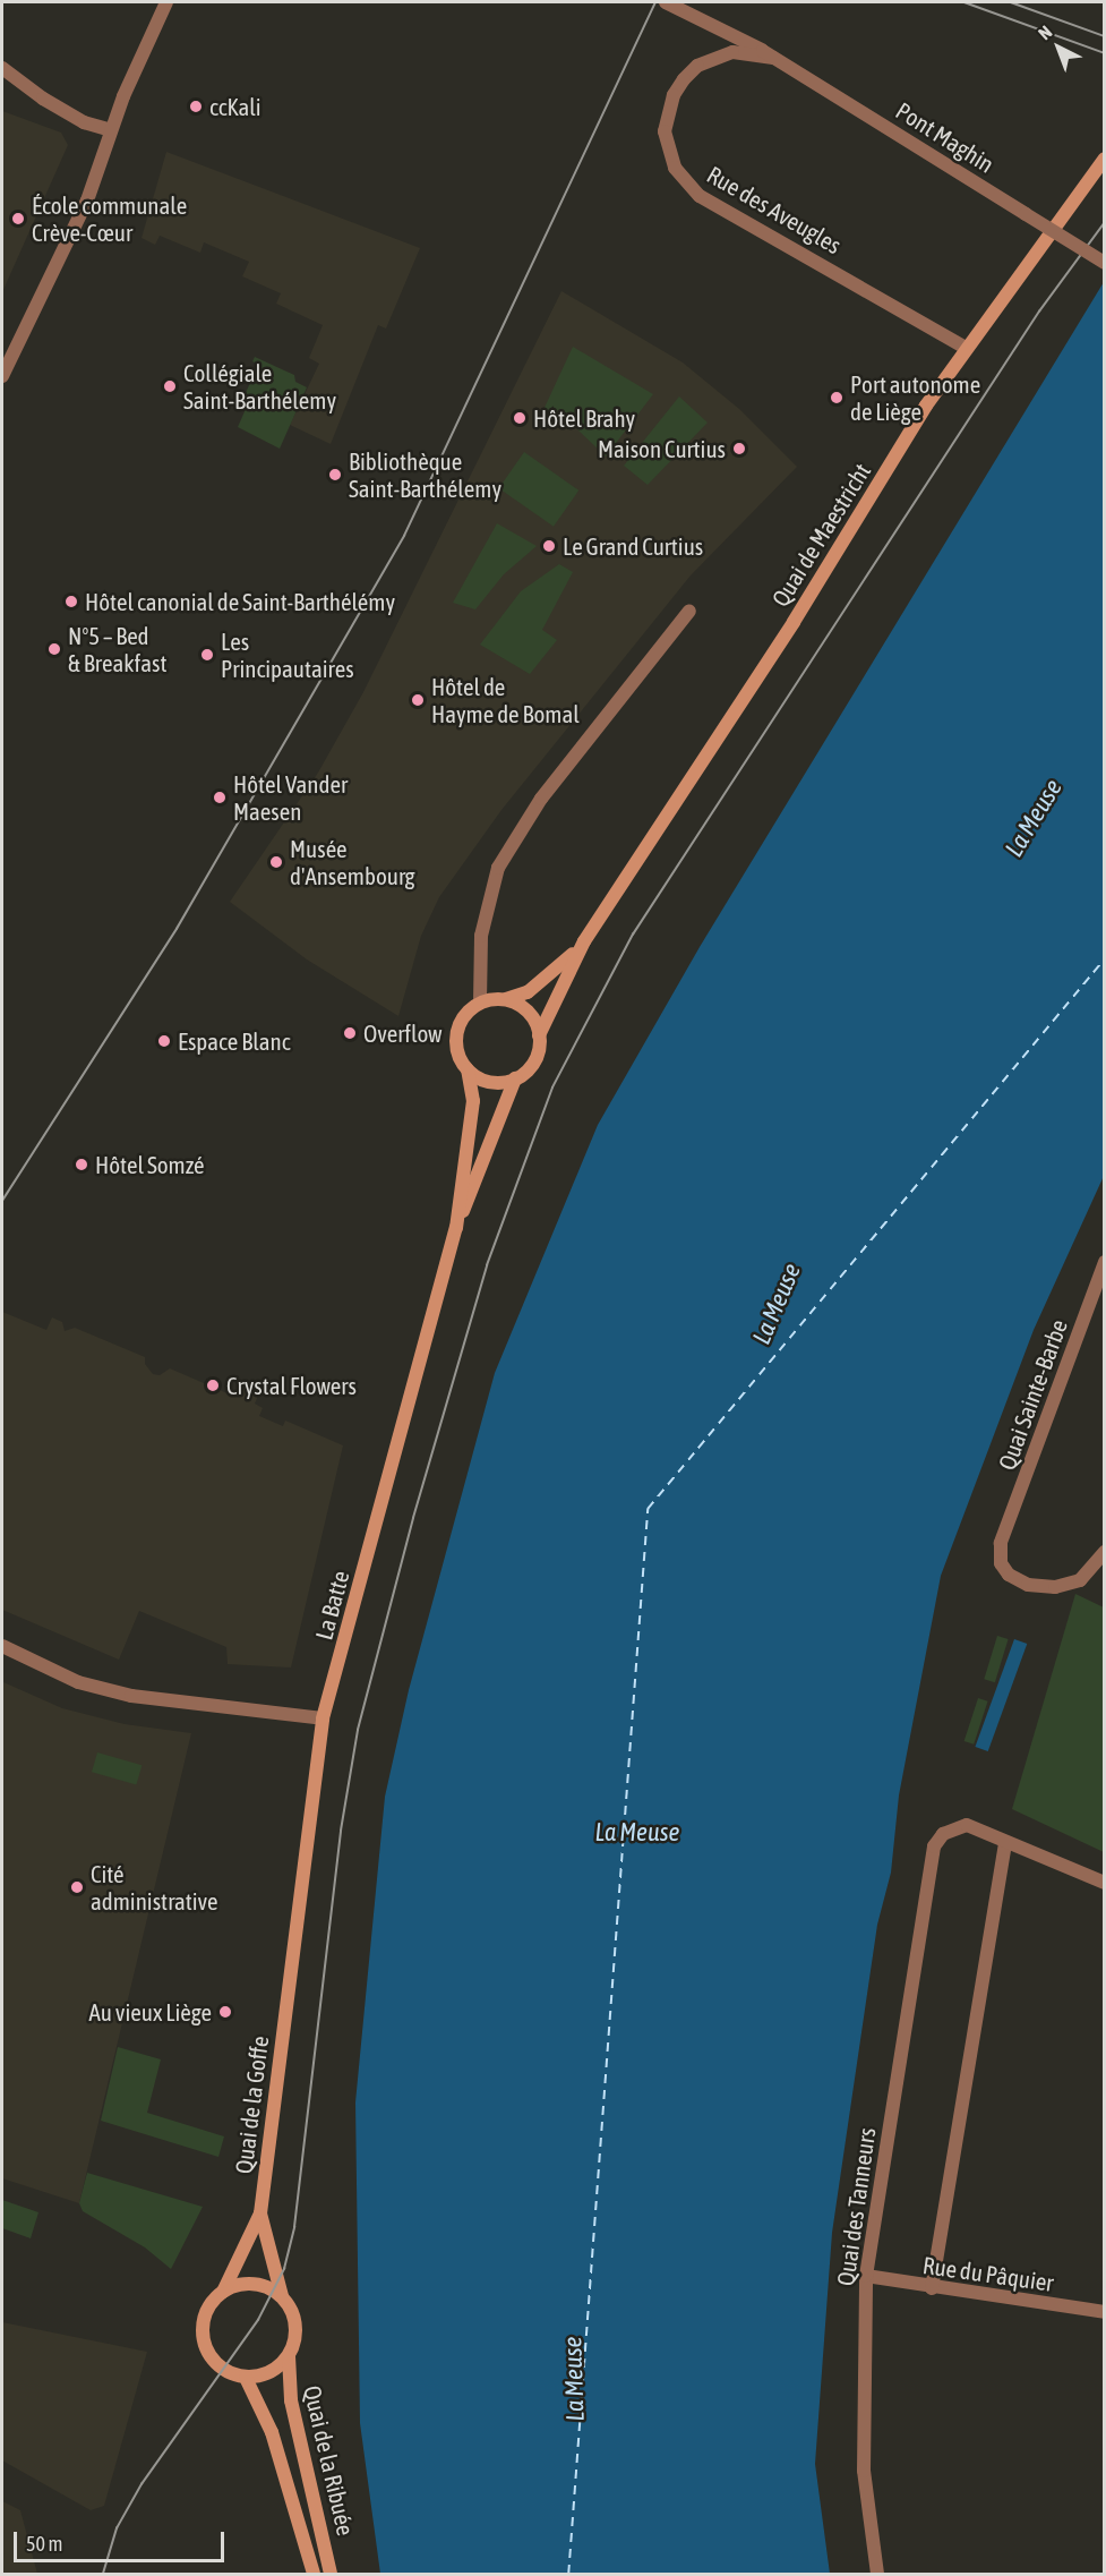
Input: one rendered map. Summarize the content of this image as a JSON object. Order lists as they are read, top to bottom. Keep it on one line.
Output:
{"streets":{"main road":["Quai de Maestricht","La Batte","Quai de la Goffe","Quai de la Ribuée"],"street":["Pont Maghin","Rue des Aveugles","Quai Sainte-Barbe","Quai des Tanneurs","Rue du Pâquier"]},"crossings":[["Pont Maghin","Rue des Aveugles"],["Rue des Aveugles","Quai de Maestricht"],["Quai de Maestricht","La Batte"],["La Batte","Quai de la Goffe"],["Quai de la Goffe","Quai de la Ribuée"],["Quai des Tanneurs","Rue du Pâquier"]],"water":["La Meuse"],"places":["ccKali","École communale Crève-Cœur","Collégiale Saint-Barthélemy","Port autonome de Liège","Hôtel Brahy","Maison Curtius","Bibliothèque Saint-Barthélemy","Le Grand Curtius","Hôtel canonial de Saint-Barthélémy","N°5 – Bed & Breakfast","Les Principautaires","Hôtel de Hayme de Bomal","Hôtel Vander Maesen","Musée d'Ansembourg","Overflow","Espace Blanc","Hôtel Somzé","Crystal Flowers","Cité administrative","Au vieux Liège"],"scale_bar":"50 m","north":"top left"}
